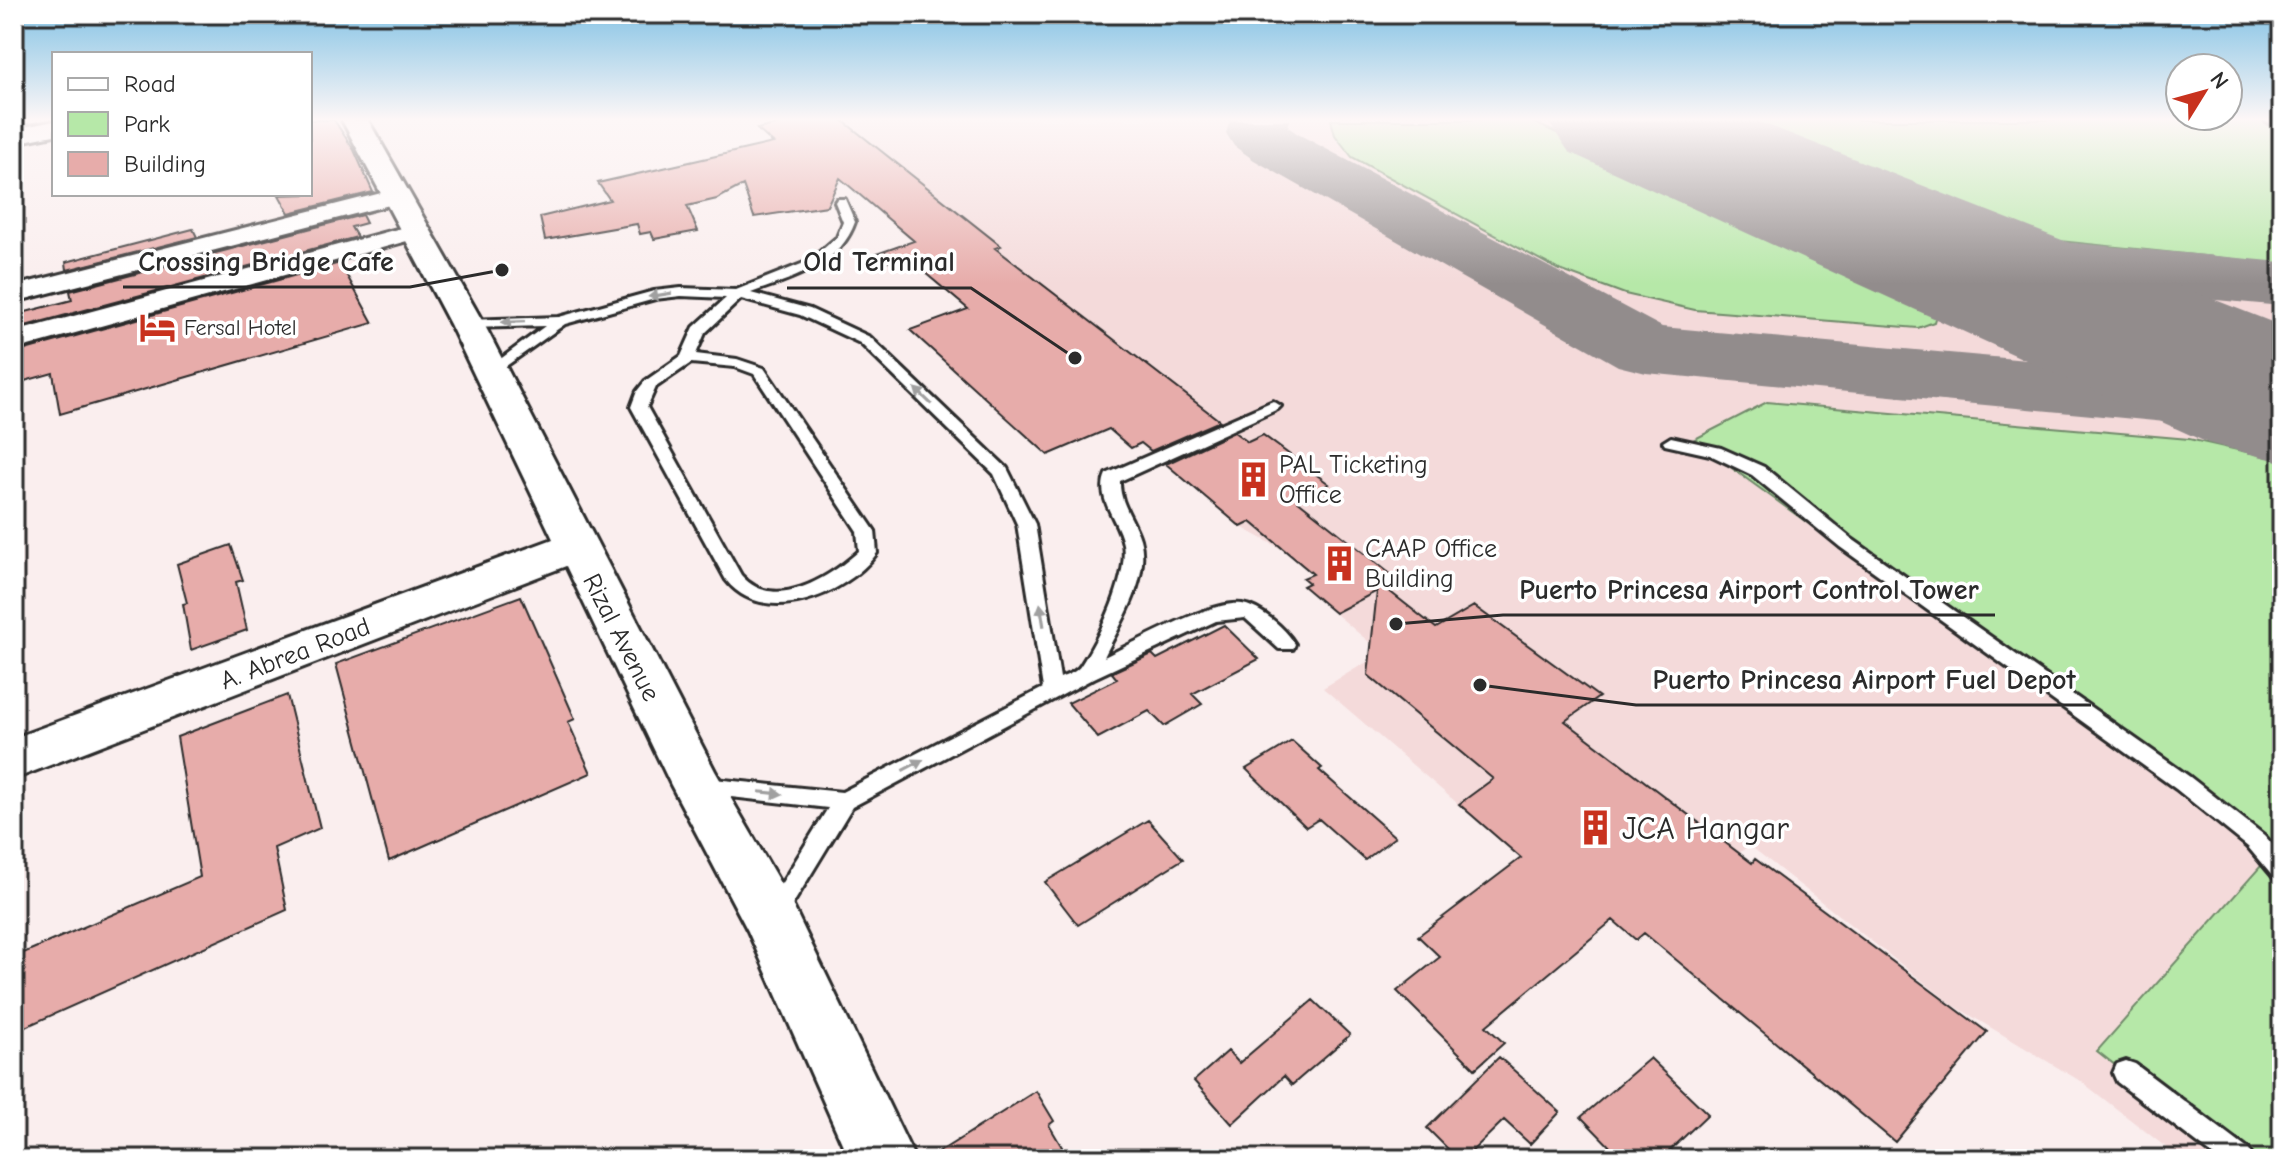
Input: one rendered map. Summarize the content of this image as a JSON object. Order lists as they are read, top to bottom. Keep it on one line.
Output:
{"streets":{"street":["Rizal Avenue","A. Abrea Road"]},"crossings":[["Rizal Avenue","A. Abrea Road"]],"places":{"other":["Crossing Bridge Cafe","Old Terminal","Puerto Princesa Airport Control Tower","Puerto Princesa Airport Fuel Depot"],"hotel":["Fersal Hotel"],"building":["PAL Ticketing Office","CAAP Office Building","JCA Hangar"]},"legend":["Road","Park","Building"],"north":"top right"}
